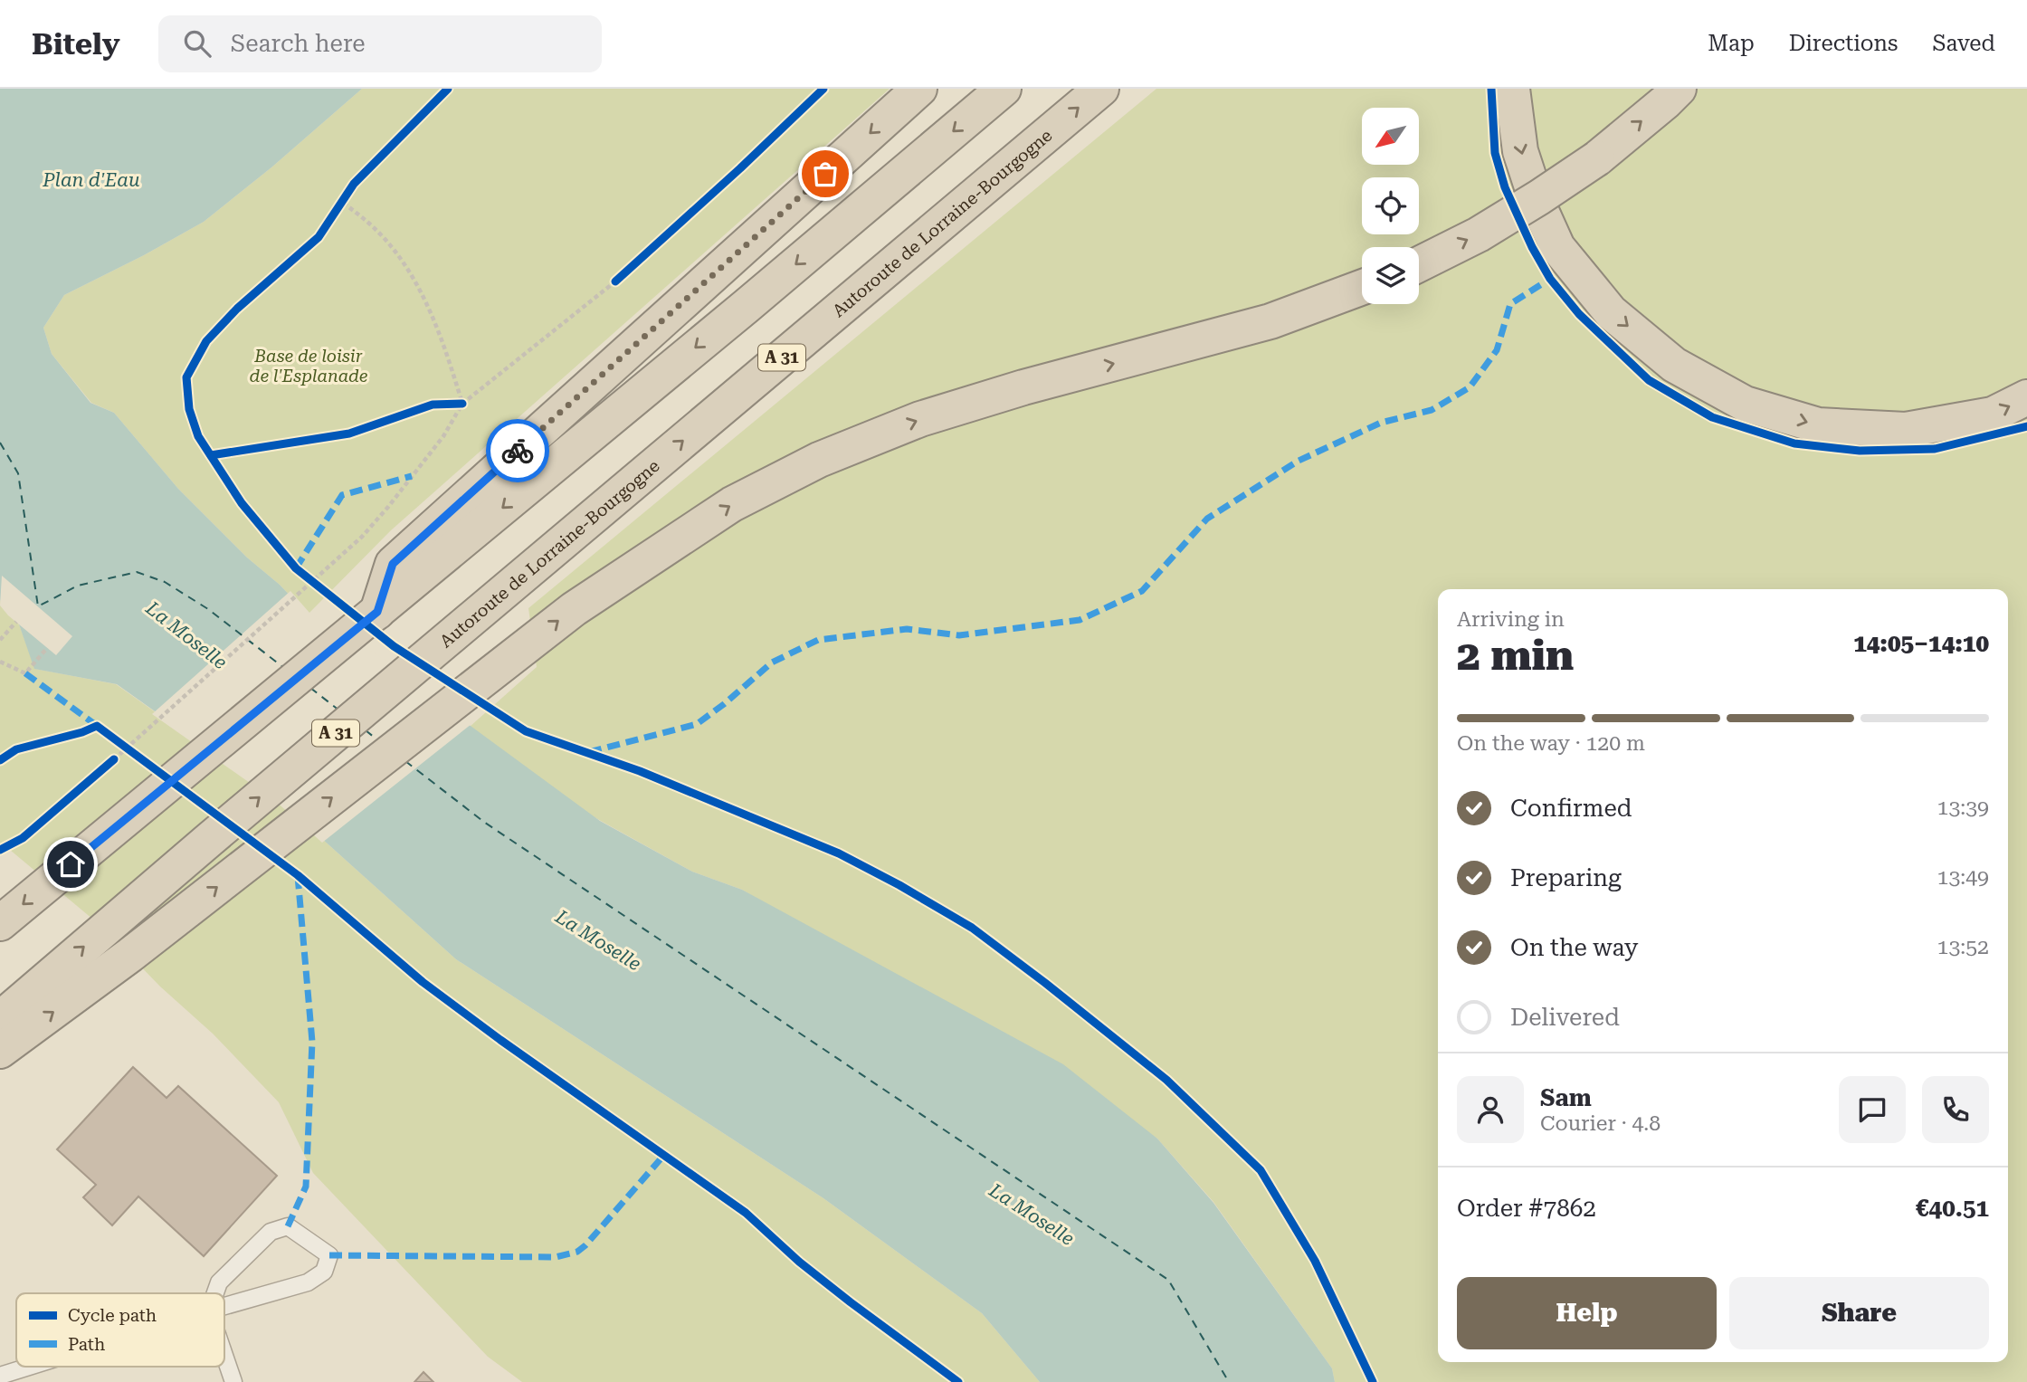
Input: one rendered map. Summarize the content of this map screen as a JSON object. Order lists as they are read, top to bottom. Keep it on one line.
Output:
{"streets":{"highway":["Autoroute de Lorraine-Bourgogne","A 31"]},"water":["Plan d'Eau","La Moselle"],"parks":["Base de loisir de l'Esplanade"],"legend":["Cycle path","Path"],"north":"bottom left","page":{"header":"Bitely","search":"Search here","nav":["Map","Directions","Saved"],"heading":["2 min","Arriving in","14:05–14:10"],"panel":["Sam","Courier · 4.8","Order #7862","€40.51"],"bar":"On the way · 120 m","list":[["Confirmed","13:39"],["Preparing","13:49"],["On the way","13:52"],"Delivered"],"buttons":["Help","Share"]}}
